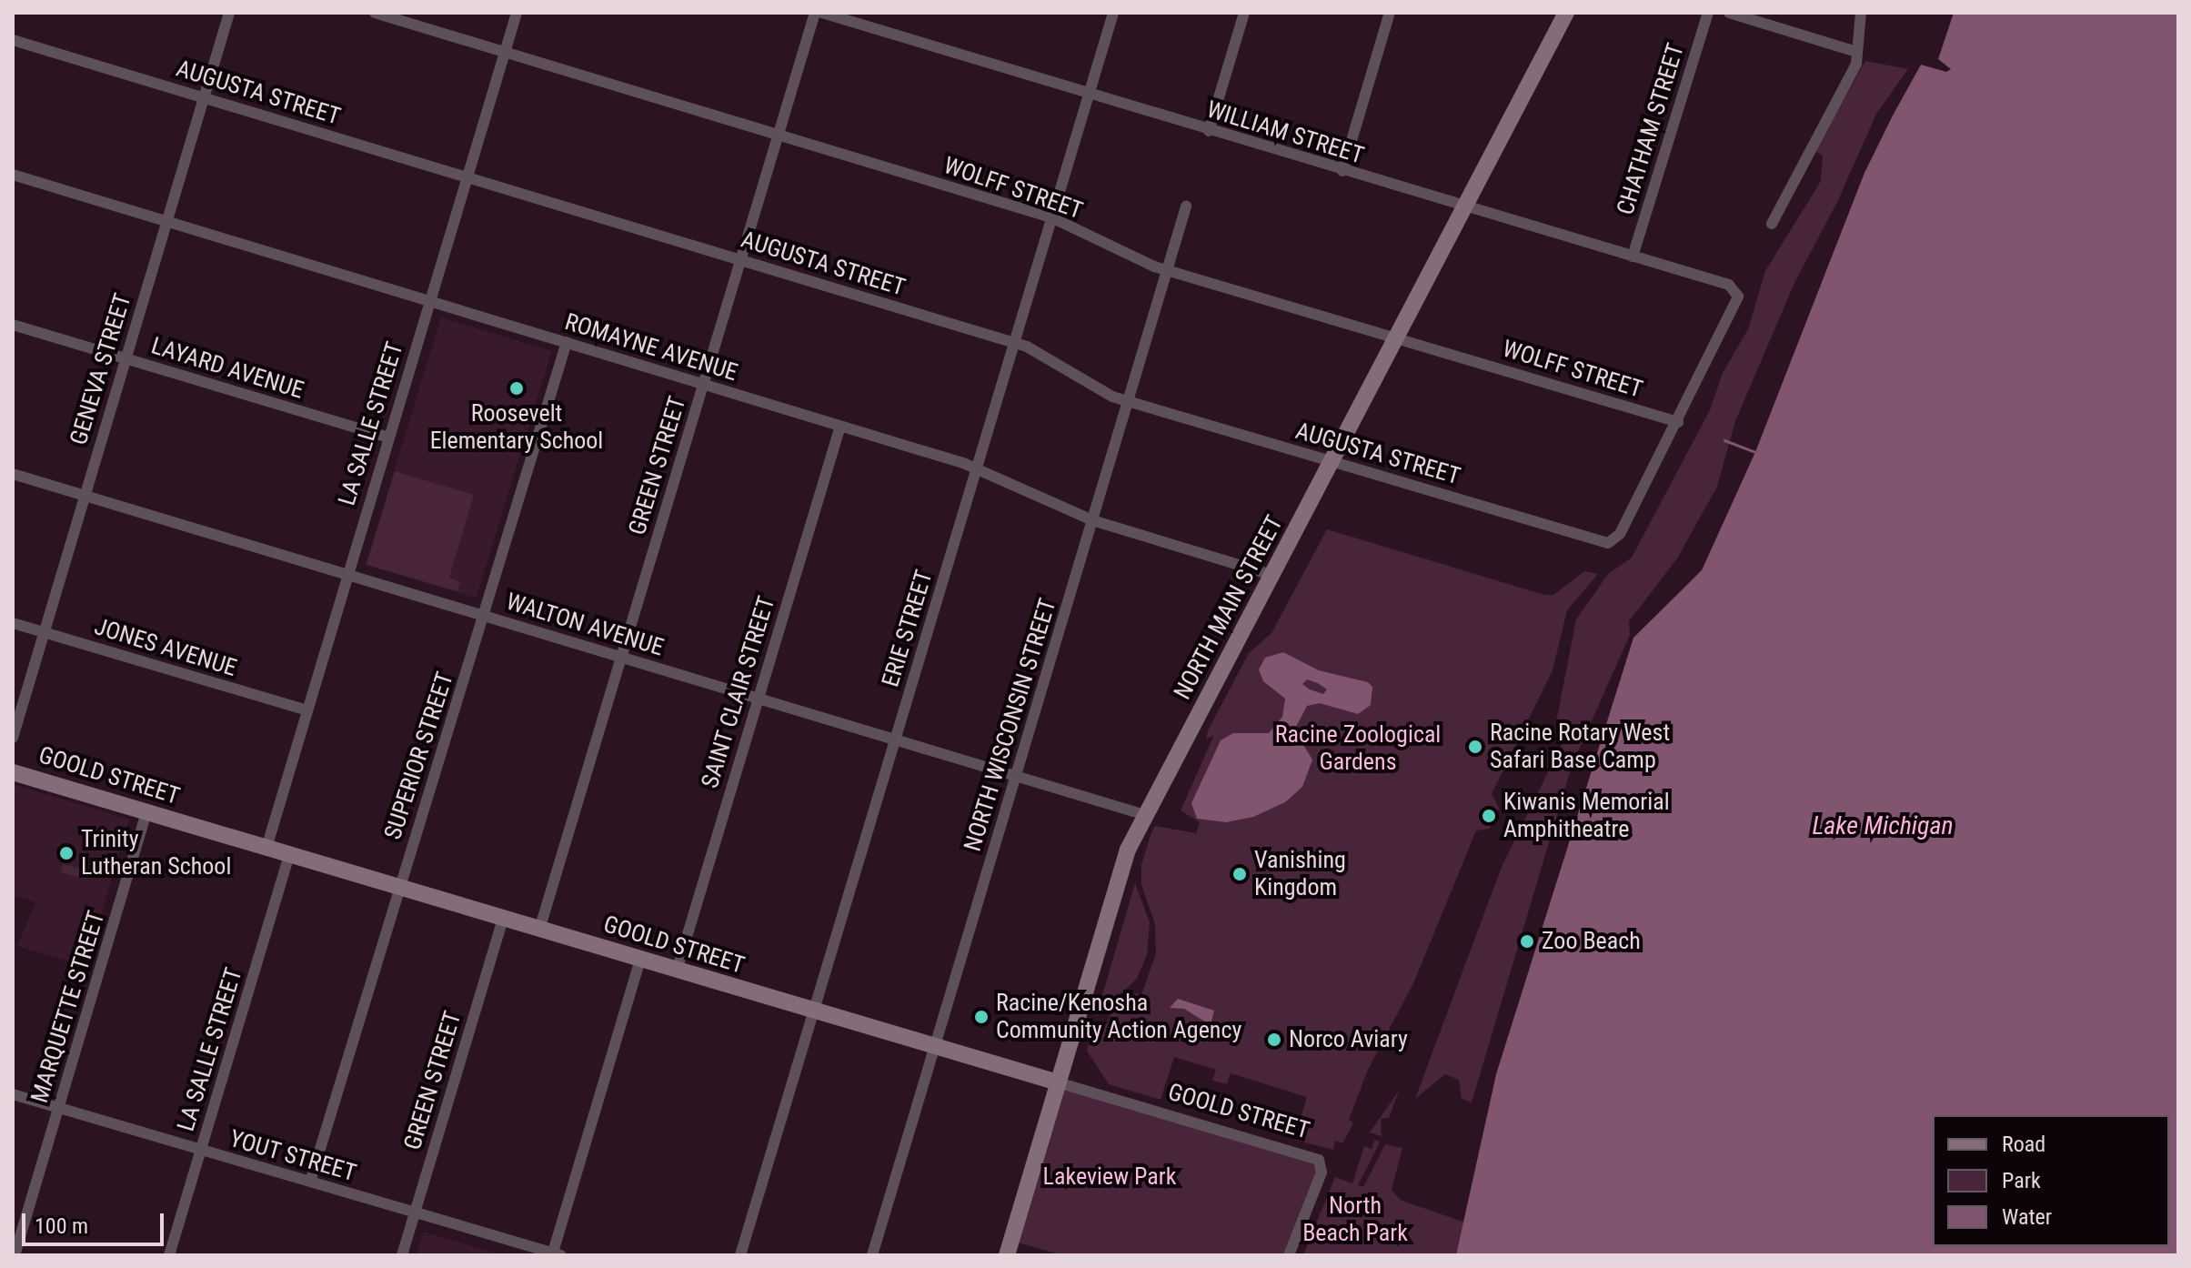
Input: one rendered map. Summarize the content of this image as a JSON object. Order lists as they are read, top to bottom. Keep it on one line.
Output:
{"streets":{"main road":["NORTH MAIN STREET","GOOLD STREET"],"street":["AUGUSTA STREET","CHATHAM STREET","WILLIAM STREET","WOLFF STREET","ROMAYNE AVENUE","LAYARD AVENUE","GENEVA STREET","LA SALLE STREET","GREEN STREET","WALTON AVENUE","ERIE STREET","JONES AVENUE","SAINT CLAIR STREET","NORTH WISCONSIN STREET","SUPERIOR STREET","MARQUETTE STREET","YOUT STREET"]},"crossings":[["AUGUSTA STREET","WILLIAM STREET"],["AUGUSTA STREET","WOLFF STREET"],["AUGUSTA STREET","GENEVA STREET"],["AUGUSTA STREET","LA SALLE STREET"],["AUGUSTA STREET","GREEN STREET"],["AUGUSTA STREET","NORTH MAIN STREET"],["AUGUSTA STREET","ERIE STREET"],["AUGUSTA STREET","NORTH WISCONSIN STREET"],["CHATHAM STREET","WILLIAM STREET"],["WILLIAM STREET","WOLFF STREET"],["WILLIAM STREET","NORTH MAIN STREET"],["WILLIAM STREET","ERIE STREET"],["WOLFF STREET","LA SALLE STREET"],["WOLFF STREET","GREEN STREET"],["WOLFF STREET","NORTH MAIN STREET"],["WOLFF STREET","ERIE STREET"],["WOLFF STREET","NORTH WISCONSIN STREET"],["ROMAYNE AVENUE","GENEVA STREET"],["ROMAYNE AVENUE","LA SALLE STREET"],["ROMAYNE AVENUE","GREEN STREET"],["ROMAYNE AVENUE","NORTH MAIN STREET"],["ROMAYNE AVENUE","ERIE STREET"],["ROMAYNE AVENUE","SAINT CLAIR STREET"],["ROMAYNE AVENUE","NORTH WISCONSIN STREET"],["ROMAYNE AVENUE","SUPERIOR STREET"],["LAYARD AVENUE","GENEVA STREET"],["LAYARD AVENUE","LA SALLE STREET"],["GENEVA STREET","WALTON AVENUE"],["GENEVA STREET","JONES AVENUE"],["LA SALLE STREET","WALTON AVENUE"],["LA SALLE STREET","JONES AVENUE"],["LA SALLE STREET","GOOLD STREET"],["LA SALLE STREET","YOUT STREET"],["GREEN STREET","WALTON AVENUE"],["GREEN STREET","GOOLD STREET"],["GREEN STREET","YOUT STREET"],["NORTH MAIN STREET","WALTON AVENUE"],["NORTH MAIN STREET","GOOLD STREET"],["WALTON AVENUE","ERIE STREET"],["WALTON AVENUE","SAINT CLAIR STREET"],["WALTON AVENUE","NORTH WISCONSIN STREET"],["WALTON AVENUE","SUPERIOR STREET"],["ERIE STREET","GOOLD STREET"],["SAINT CLAIR STREET","GOOLD STREET"],["NORTH WISCONSIN STREET","GOOLD STREET"],["SUPERIOR STREET","GOOLD STREET"],["SUPERIOR STREET","YOUT STREET"],["GOOLD STREET","MARQUETTE STREET"],["MARQUETTE STREET","YOUT STREET"]],"water":["Lake Michigan"],"parks":["Racine Zoological Gardens","Lakeview Park","North Beach Park"],"places":["Roosevelt Elementary School","Racine Rotary West Safari Base Camp","Kiwanis Memorial Amphitheatre","Trinity Lutheran School","Vanishing Kingdom","Zoo Beach","Racine/Kenosha Community Action Agency","Norco Aviary"],"legend":["Road","Park","Water"],"scale_bar":"100 m"}
